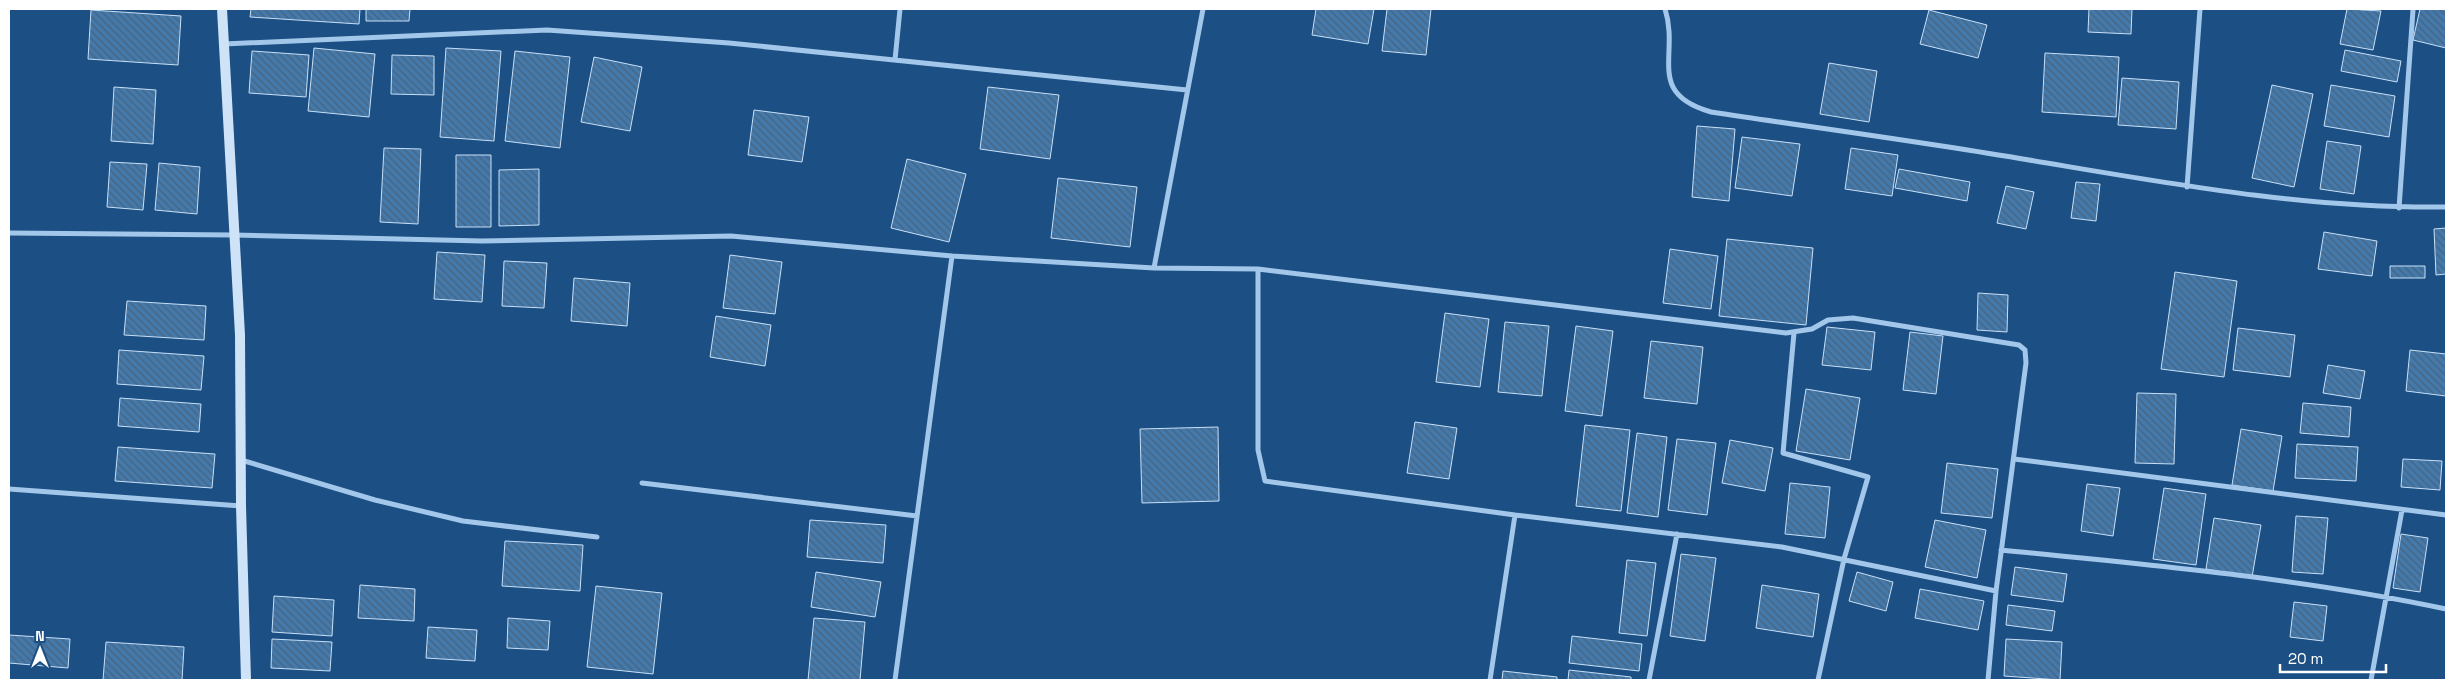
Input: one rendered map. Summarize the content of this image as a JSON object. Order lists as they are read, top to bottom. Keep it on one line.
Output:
{"scale_bar":"20 m","north":"top"}
